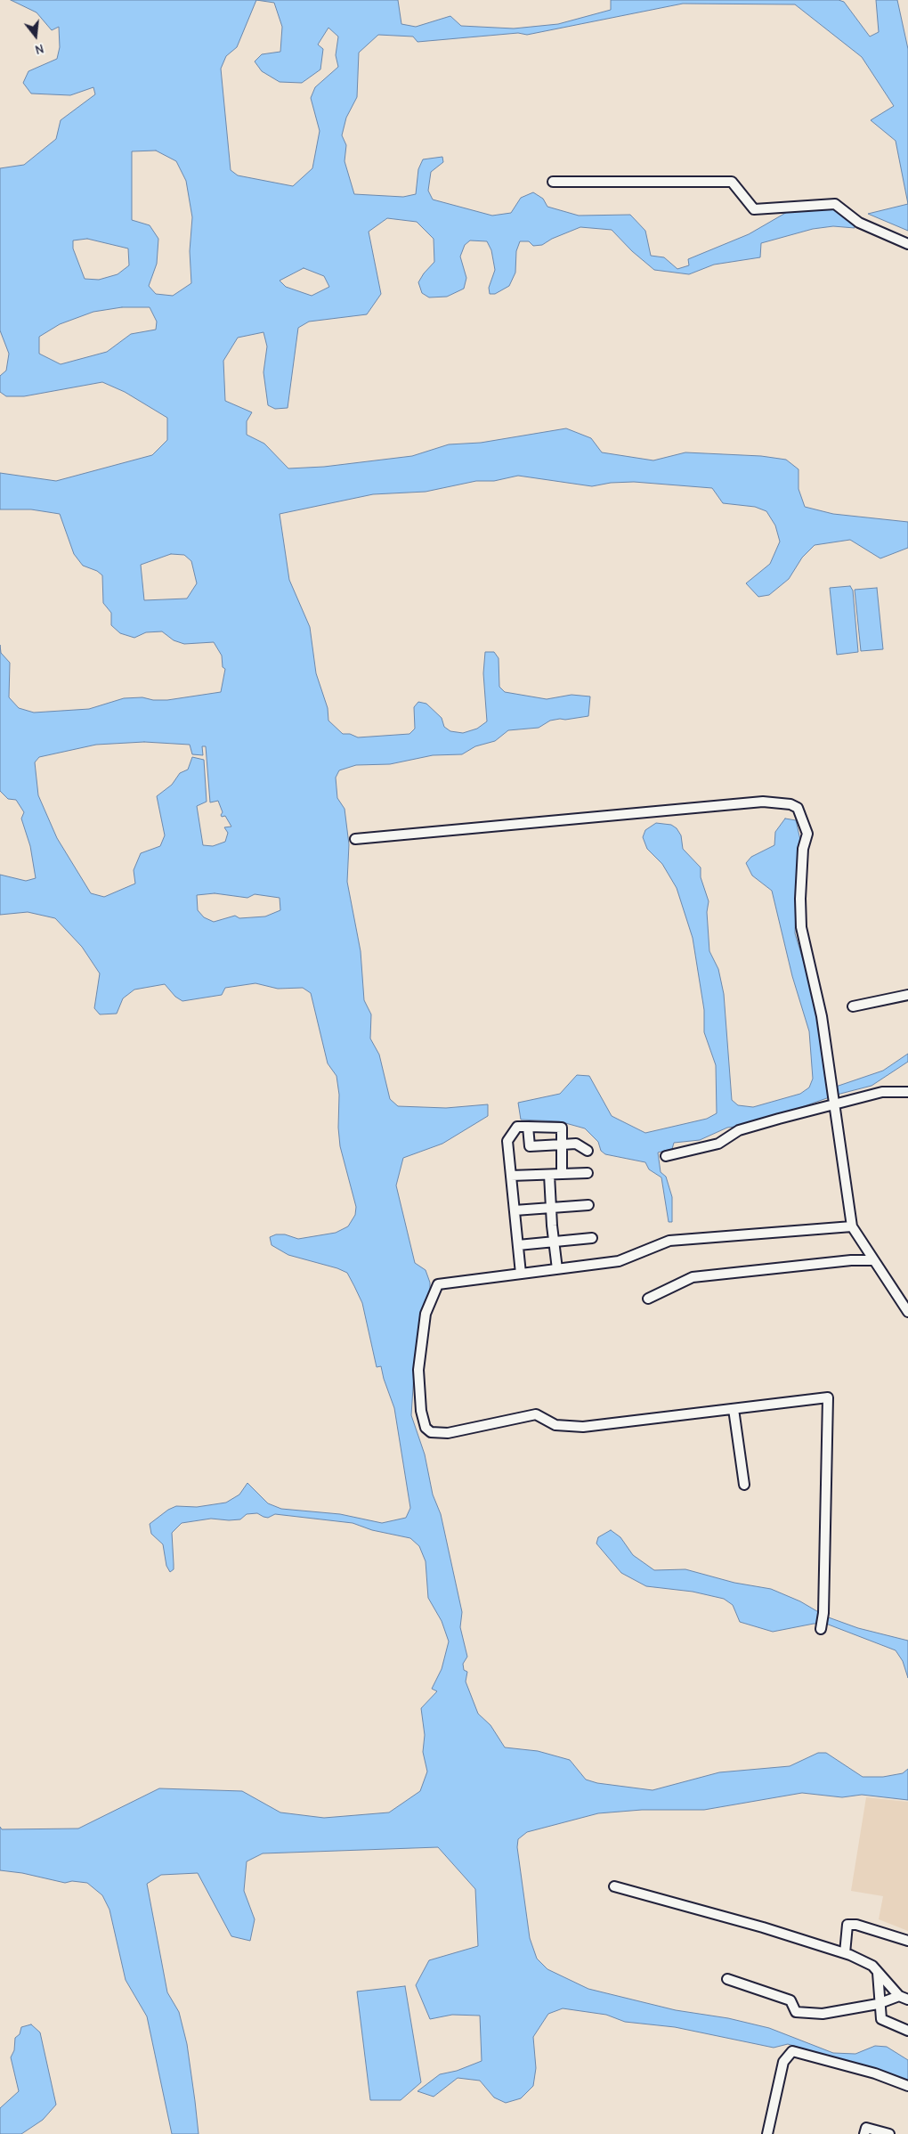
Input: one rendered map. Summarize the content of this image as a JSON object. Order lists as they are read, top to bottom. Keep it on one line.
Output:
{"north":"bottom"}
